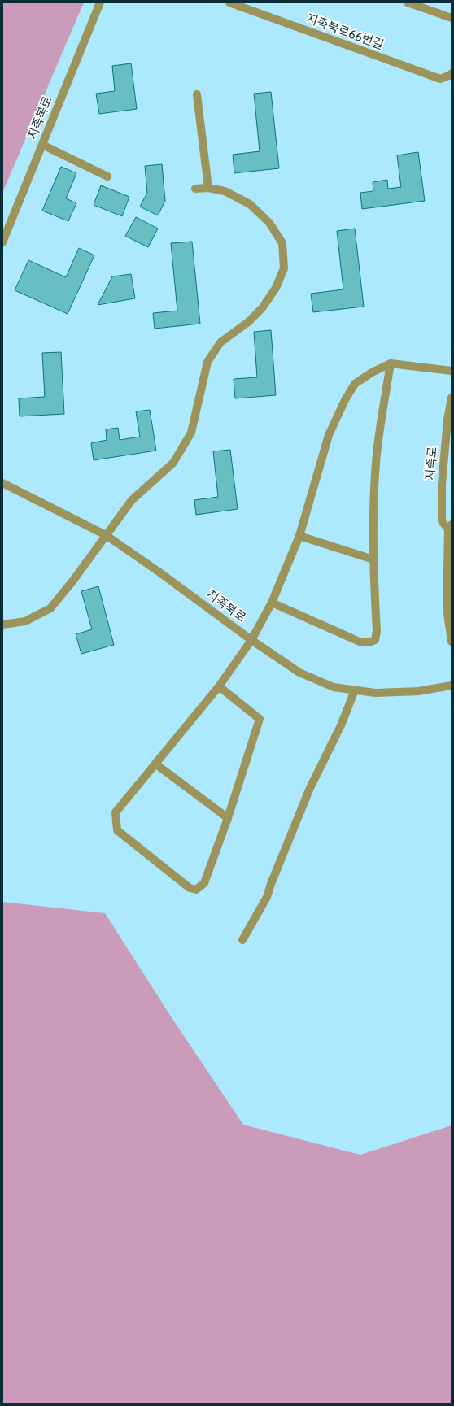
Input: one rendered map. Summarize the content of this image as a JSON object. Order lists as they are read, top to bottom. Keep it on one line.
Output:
{"streets":{"street":["지족북로66번길","지족북로","지족로"]}}
